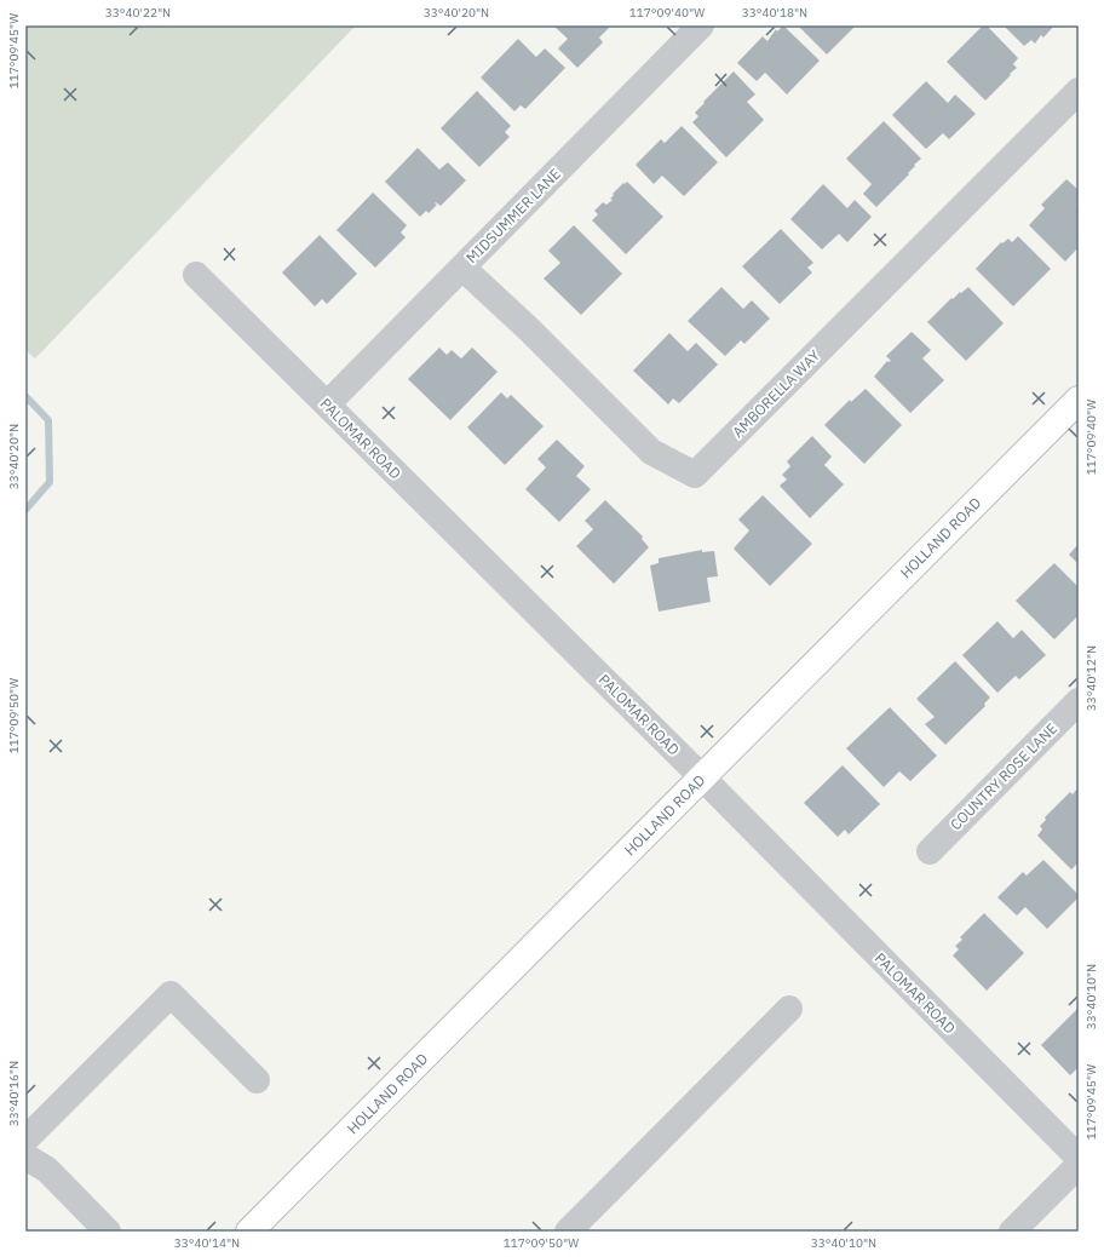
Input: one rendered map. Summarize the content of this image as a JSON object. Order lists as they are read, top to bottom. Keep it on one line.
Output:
{"streets":{"main road":["HOLLAND ROAD"],"street":["MIDSUMMER LANE","AMBORELLA WAY","PALOMAR ROAD","COUNTRY ROSE LANE"]},"crossings":[["MIDSUMMER LANE","AMBORELLA WAY"],["MIDSUMMER LANE","PALOMAR ROAD"],["PALOMAR ROAD","HOLLAND ROAD"]],"coordinates":["33°40'22\"N","33°40'20\"N","117°09'40\"W","33°40'18\"N","117°09'45\"W","33°40'12\"N","117°09'50\"W","33°40'10\"N","33°40'16\"N","33°40'14\"N"]}
